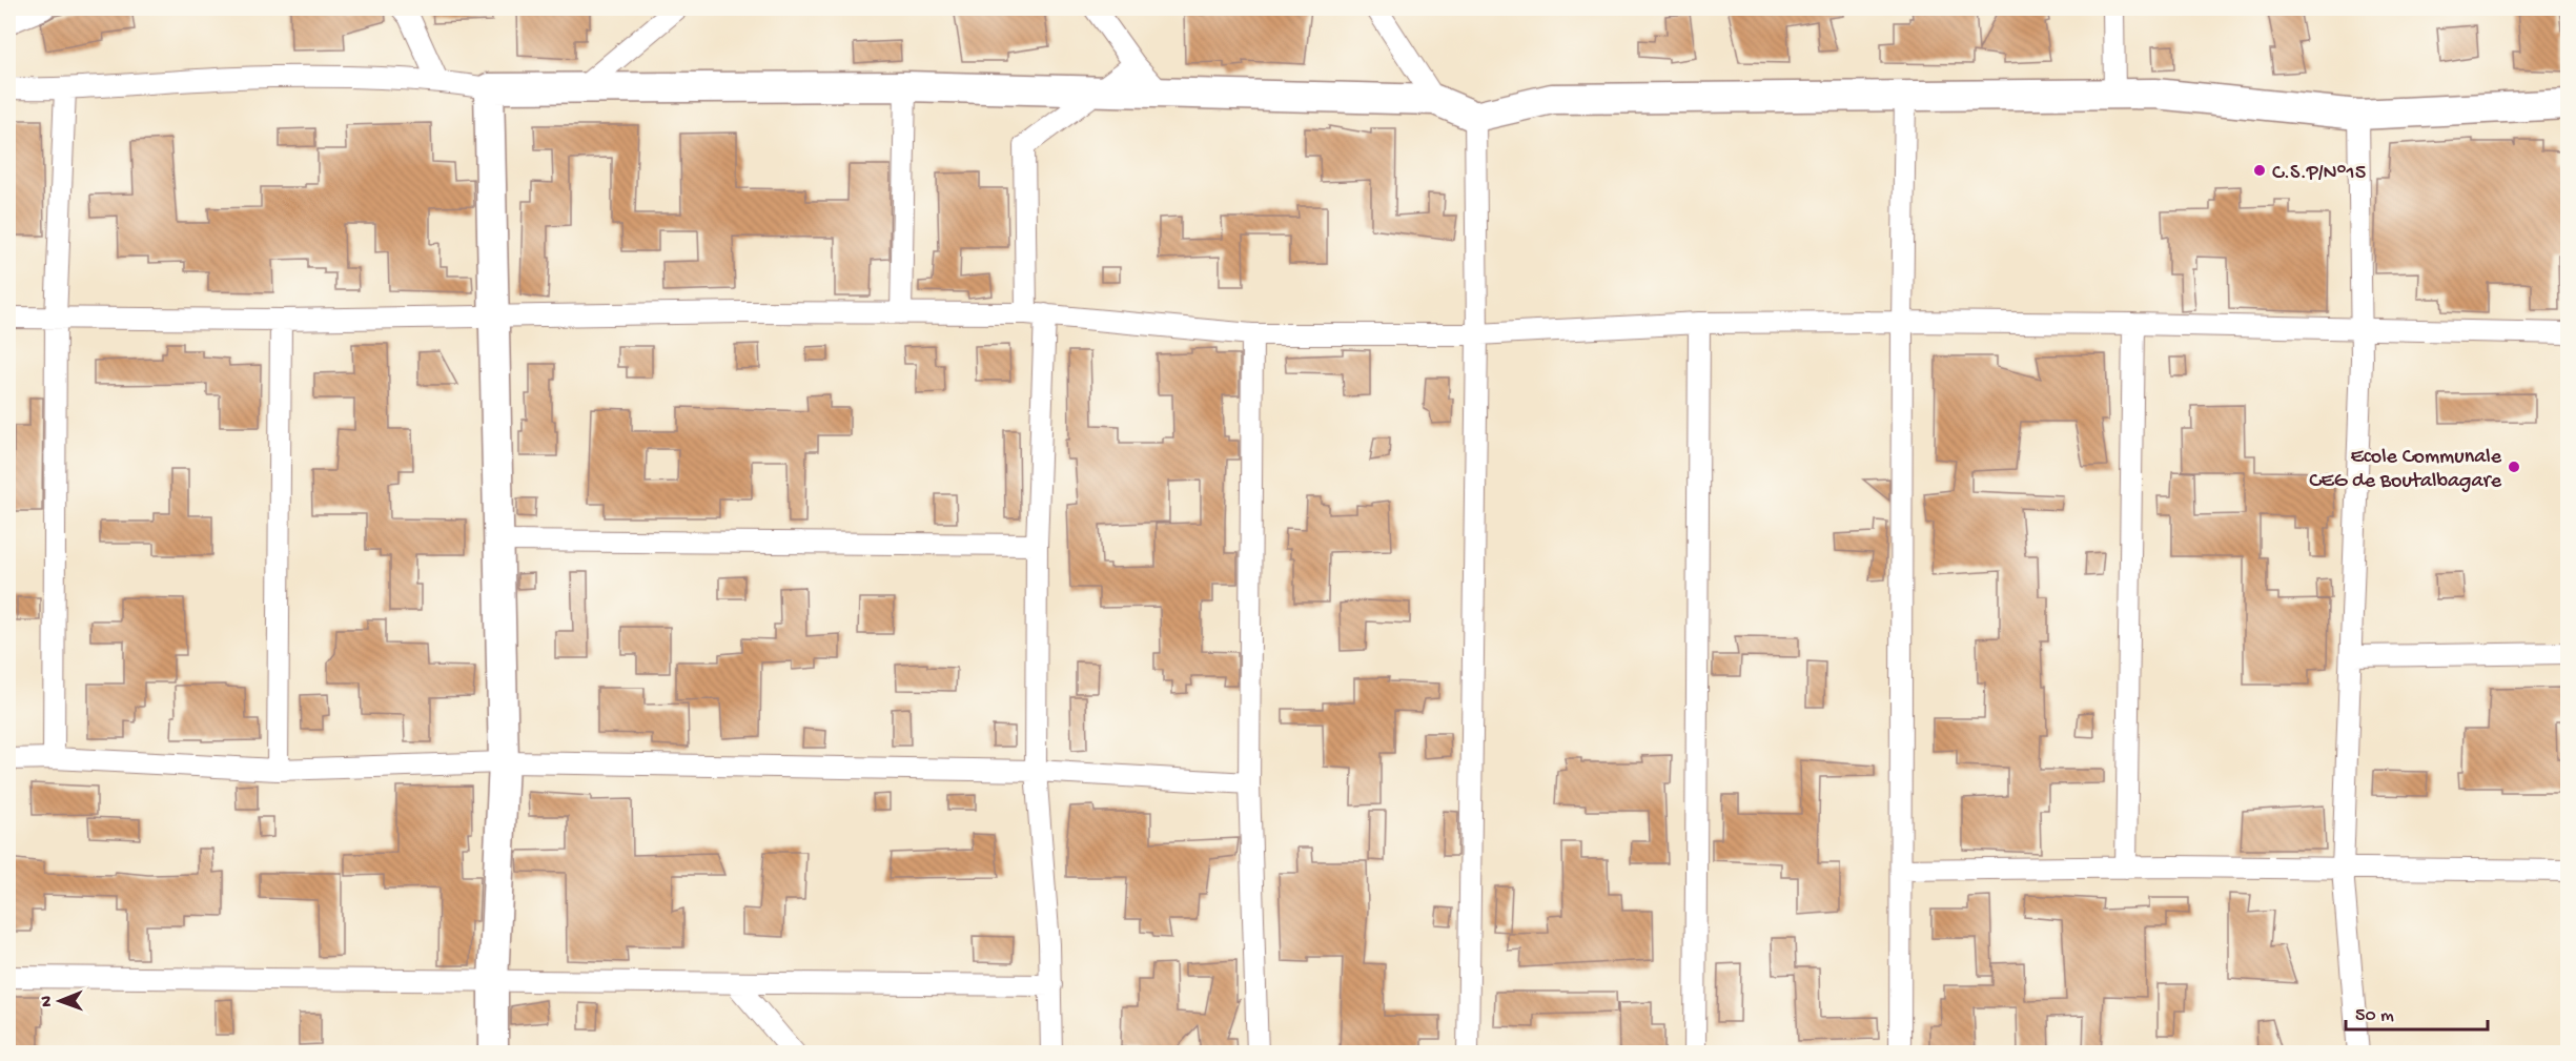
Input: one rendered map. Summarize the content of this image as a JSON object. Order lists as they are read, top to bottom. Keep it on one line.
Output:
{"places":["C.S.P/N°15","Ecole Communale CEG de Boutalbagare"],"scale_bar":"50 m","north":"left"}
